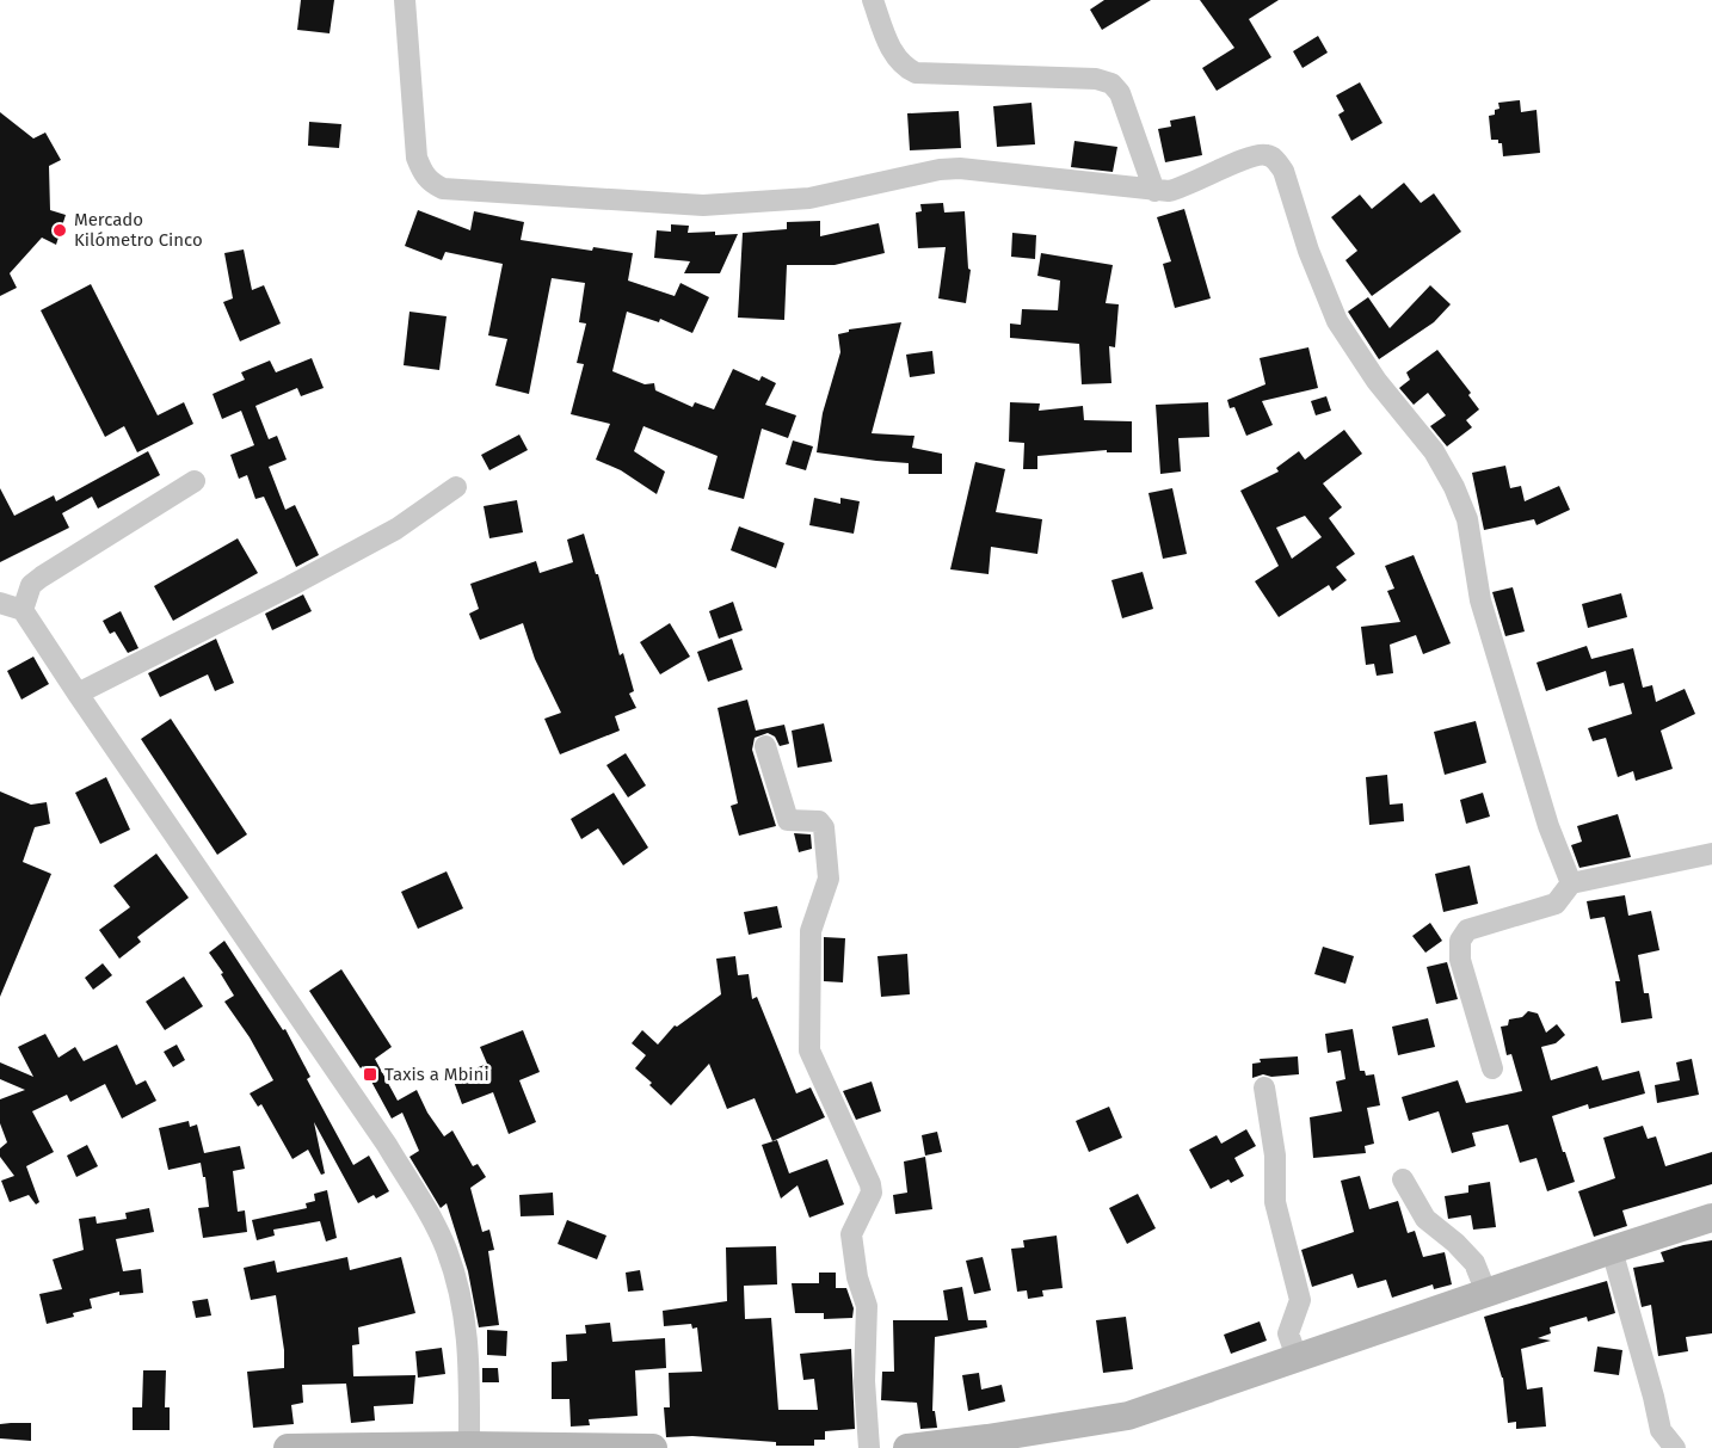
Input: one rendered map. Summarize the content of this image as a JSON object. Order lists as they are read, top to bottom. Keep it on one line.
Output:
{"places":{"other":["Mercado Kilómetro Cinco"],"transit":["Taxis a Mbini"]}}
